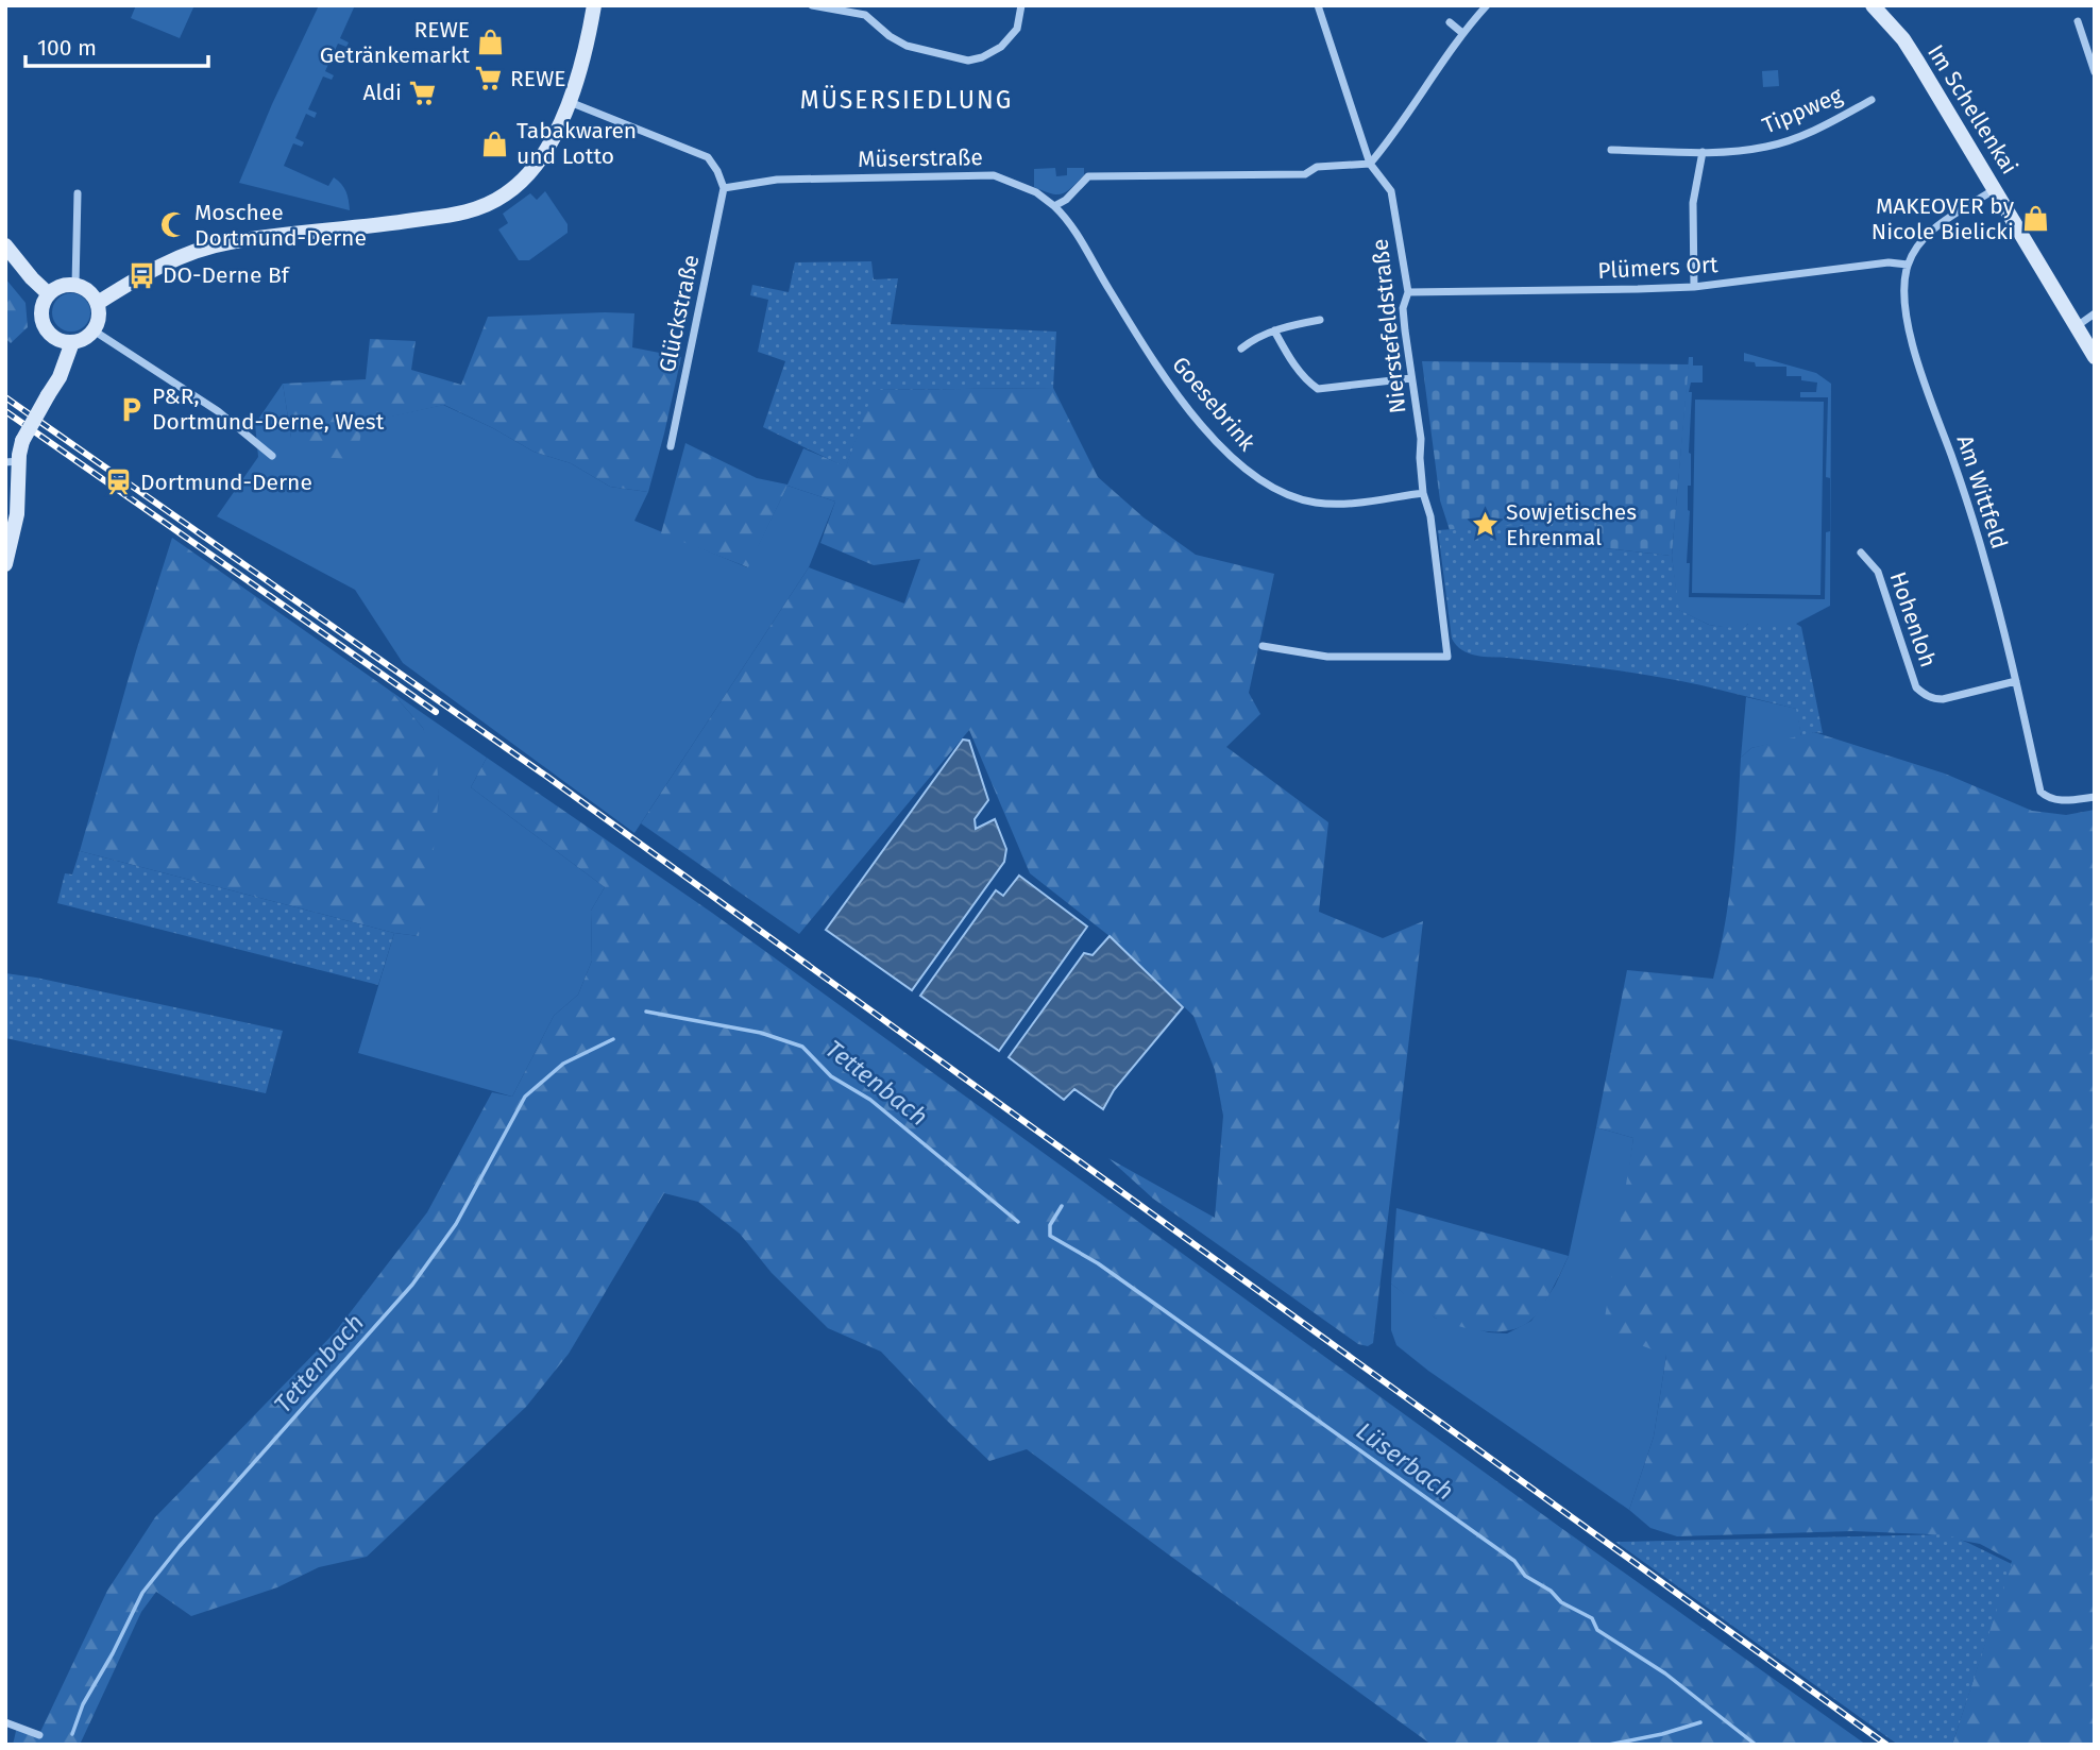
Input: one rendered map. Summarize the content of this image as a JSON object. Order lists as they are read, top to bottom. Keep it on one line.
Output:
{"streets":{"main road":["Im Schellenkai"],"street":["Tippweg","Müserstraße","Plümers Ort","Glückstraße","Nierstefeldstraße","Goesebrink","Am Wittfeld","Hohenloh"]},"crossings":[["Müserstraße","Glückstraße"],["Müserstraße","Goesebrink"],["Plümers Ort","Nierstefeldstraße"],["Plümers Ort","Am Wittfeld"],["Nierstefeldstraße","Goesebrink"],["Am Wittfeld","Hohenloh"]],"districts":["MÜSERSIEDLUNG"],"water":["Tettenbach","Lüserbach"],"places":{"shop":["REWE Getränkemarkt","Tabakwaren und Lotto","MAKEOVER by Nicole Bielicki"],"supermarket":["REWE","Aldi"],"mosque":["Moschee Dortmund-Derne"],"bus stop":["DO-Derne Bf"],"parking":["P&R, Dortmund-Derne, West"],"station":["Dortmund-Derne"],"place":["Sowjetisches Ehrenmal"]},"scale_bar":"100 m"}
